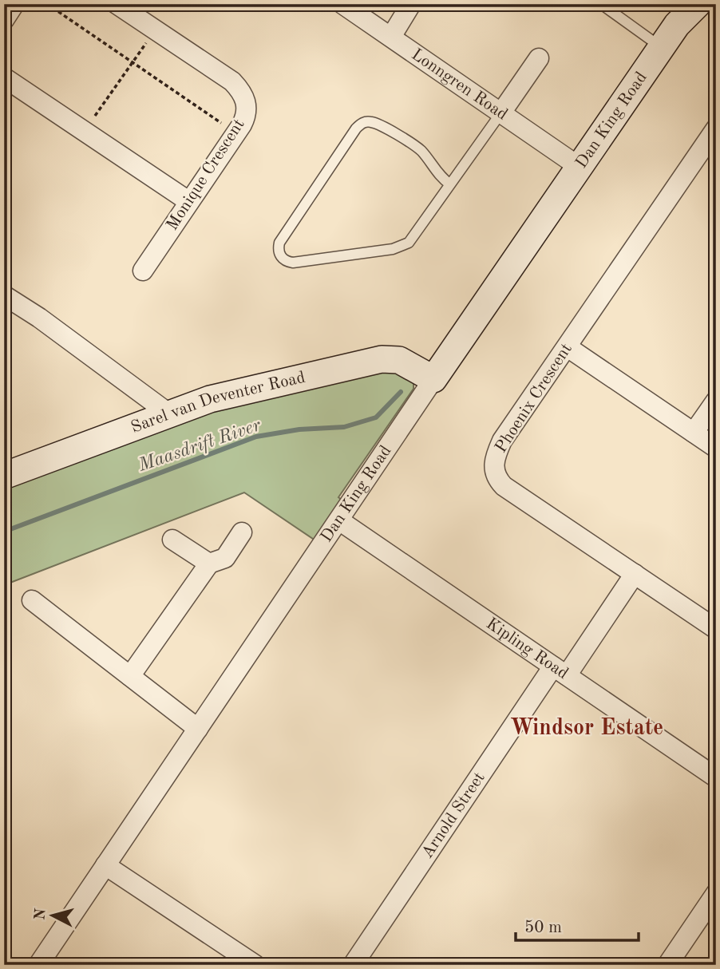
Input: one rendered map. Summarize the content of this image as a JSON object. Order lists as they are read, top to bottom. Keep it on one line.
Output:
{"streets":{"street":["Lonngren Road","Dan King Road","Monique Crescent","Phoenix Crescent","Sarel van Deventer Road","Kipling Road","Arnold Street"]},"crossings":[["Lonngren Road","Dan King Road"],["Dan King Road","Sarel van Deventer Road"],["Dan King Road","Kipling Road"],["Phoenix Crescent","Arnold Street"],["Kipling Road","Arnold Street"]],"districts":["Windsor Estate"],"water":["Maasdrift River"],"scale_bar":"50 m","north":"left"}
